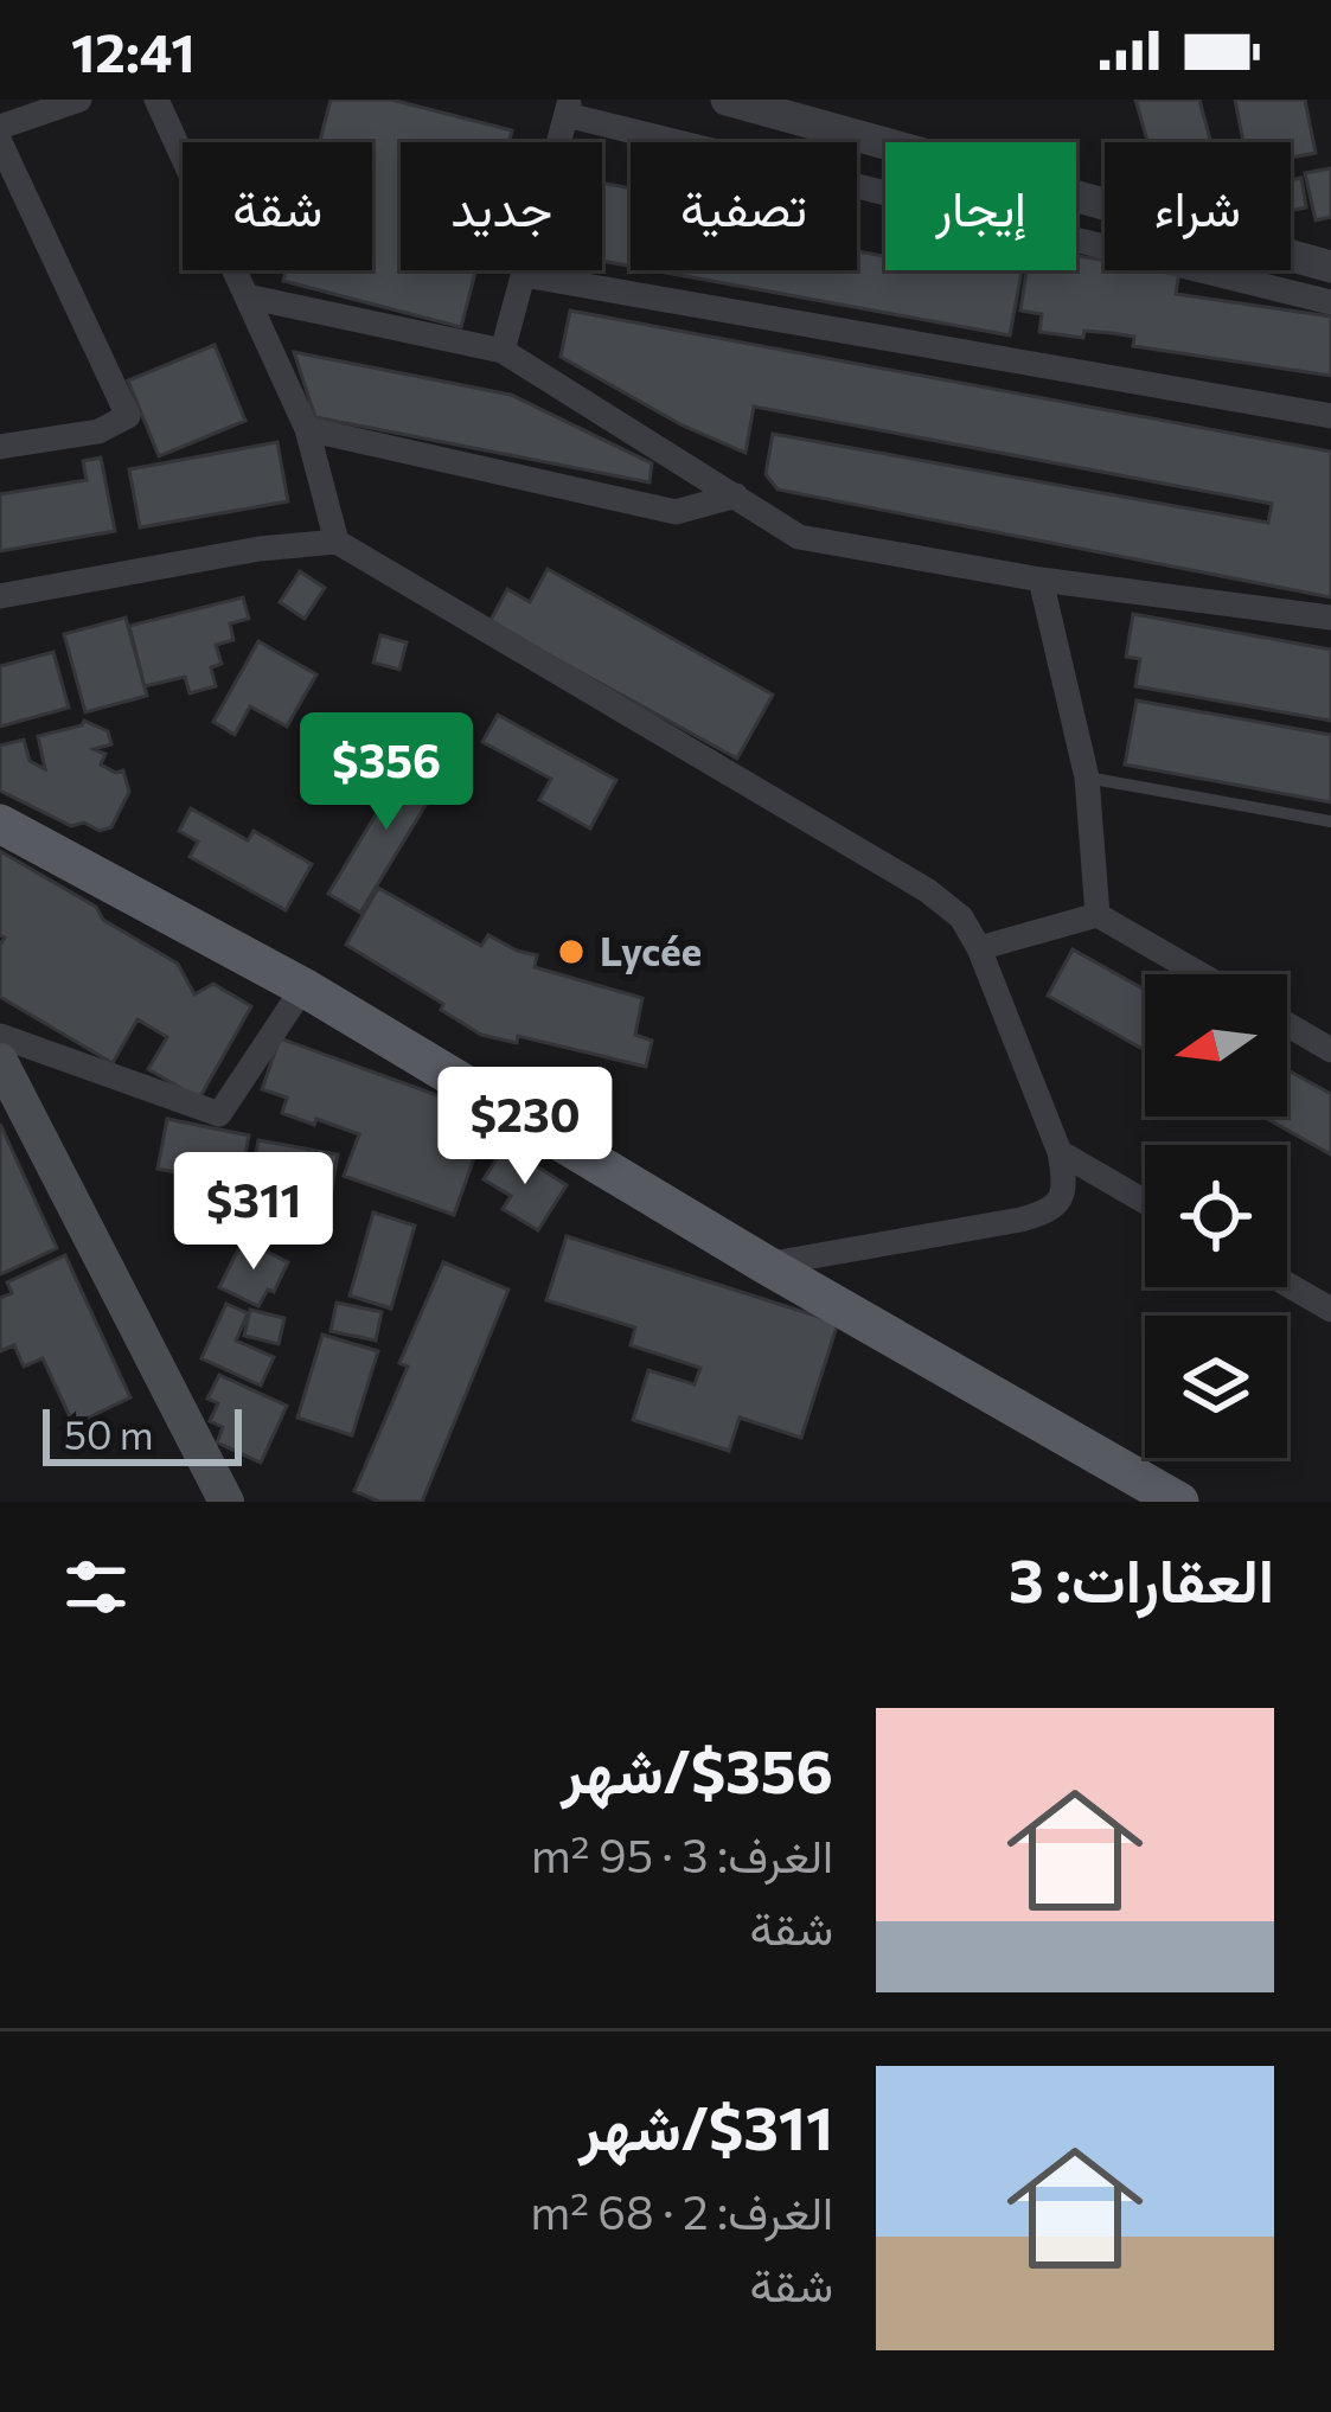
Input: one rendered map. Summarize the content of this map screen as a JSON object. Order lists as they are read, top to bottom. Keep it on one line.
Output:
{"places":["Lycée"],"scale_bar":"50 m","north":"left","page":{"status":"12:41","chip":["شراء","إيجار","تصفية","جديد","شقة"],"price":["$356","$230","$311"],"scale":"50 m","heading":"العقارات: 3","list":[{"name":"$356/شهر","note":"الغرف: 3 · 95 m² · شقة"},{"name":"$311/شهر","note":"الغرف: 2 · 68 m² · شقة"}]}}
